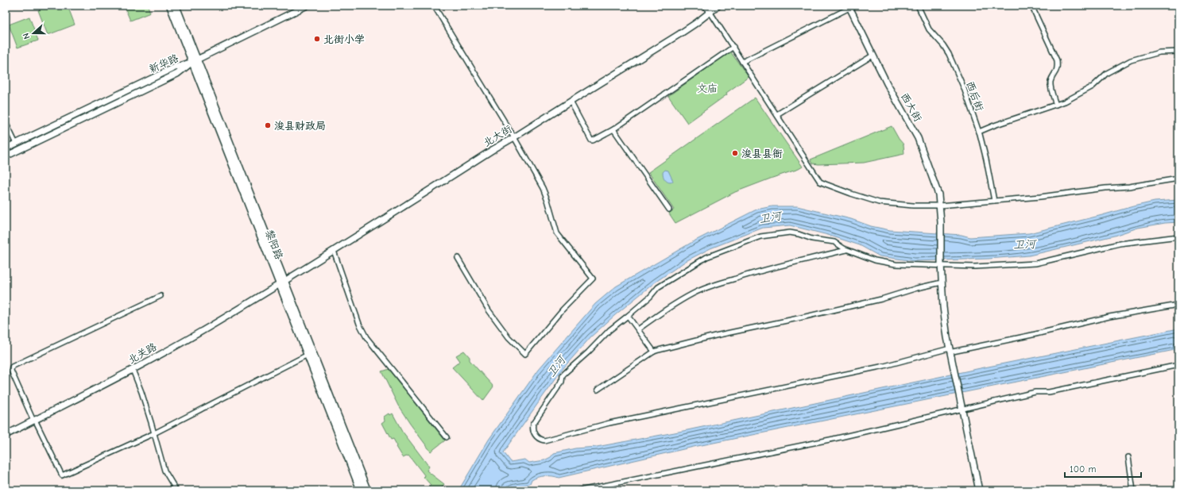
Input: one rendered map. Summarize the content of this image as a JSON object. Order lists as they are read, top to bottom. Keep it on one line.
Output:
{"streets":{"main road":["黎阳路"],"street":["新华路","西后街","西大街","北大街","北关路"]},"crossings":[["新华路","黎阳路"],["北大街","黎阳路"],["北大街","北关路"],["黎阳路","北关路"]],"water":["卫河"],"parks":["文庙"],"places":["北街小学","浚县财政局","浚县县衙"],"scale_bar":"100 m","north":"left"}
